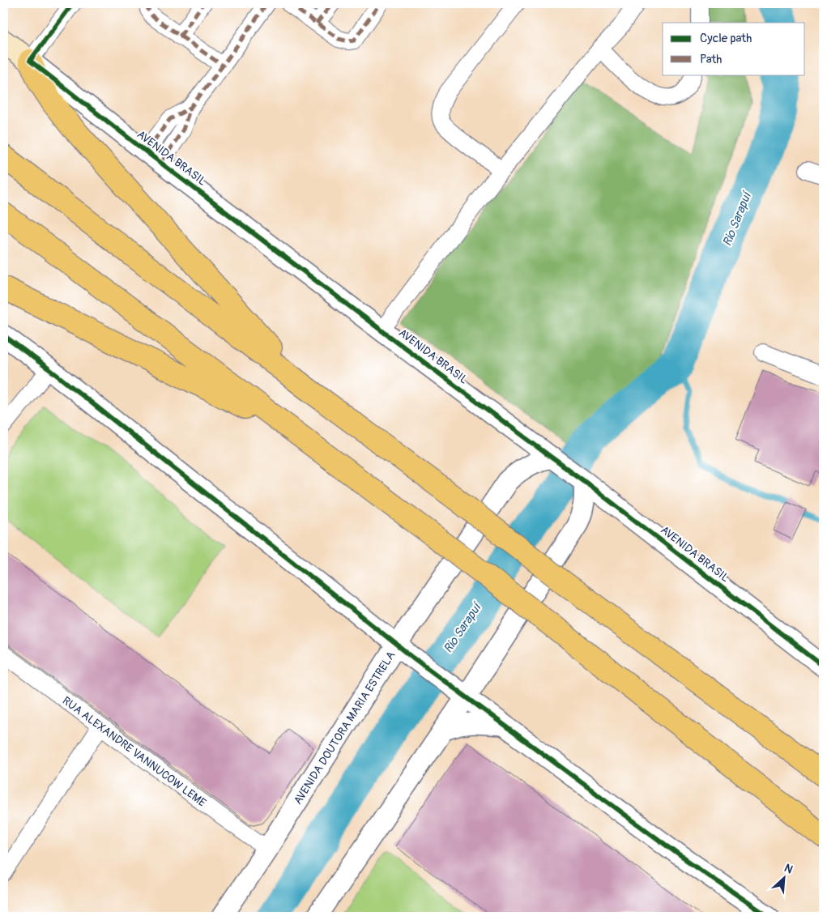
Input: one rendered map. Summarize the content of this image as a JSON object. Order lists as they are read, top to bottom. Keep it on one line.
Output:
{"streets":{"main road":["AVENIDA BRASIL"],"street":["AVENIDA DOUTORA MARIA ESTRELA","RUA ALEXANDRE VANNUCOW LEME"]},"crossings":[["AVENIDA BRASIL","AVENIDA DOUTORA MARIA ESTRELA"],["AVENIDA DOUTORA MARIA ESTRELA","RUA ALEXANDRE VANNUCOW LEME"]],"water":["Rio Sarapuí"],"legend":["Cycle path","Path"],"north":"top right"}
